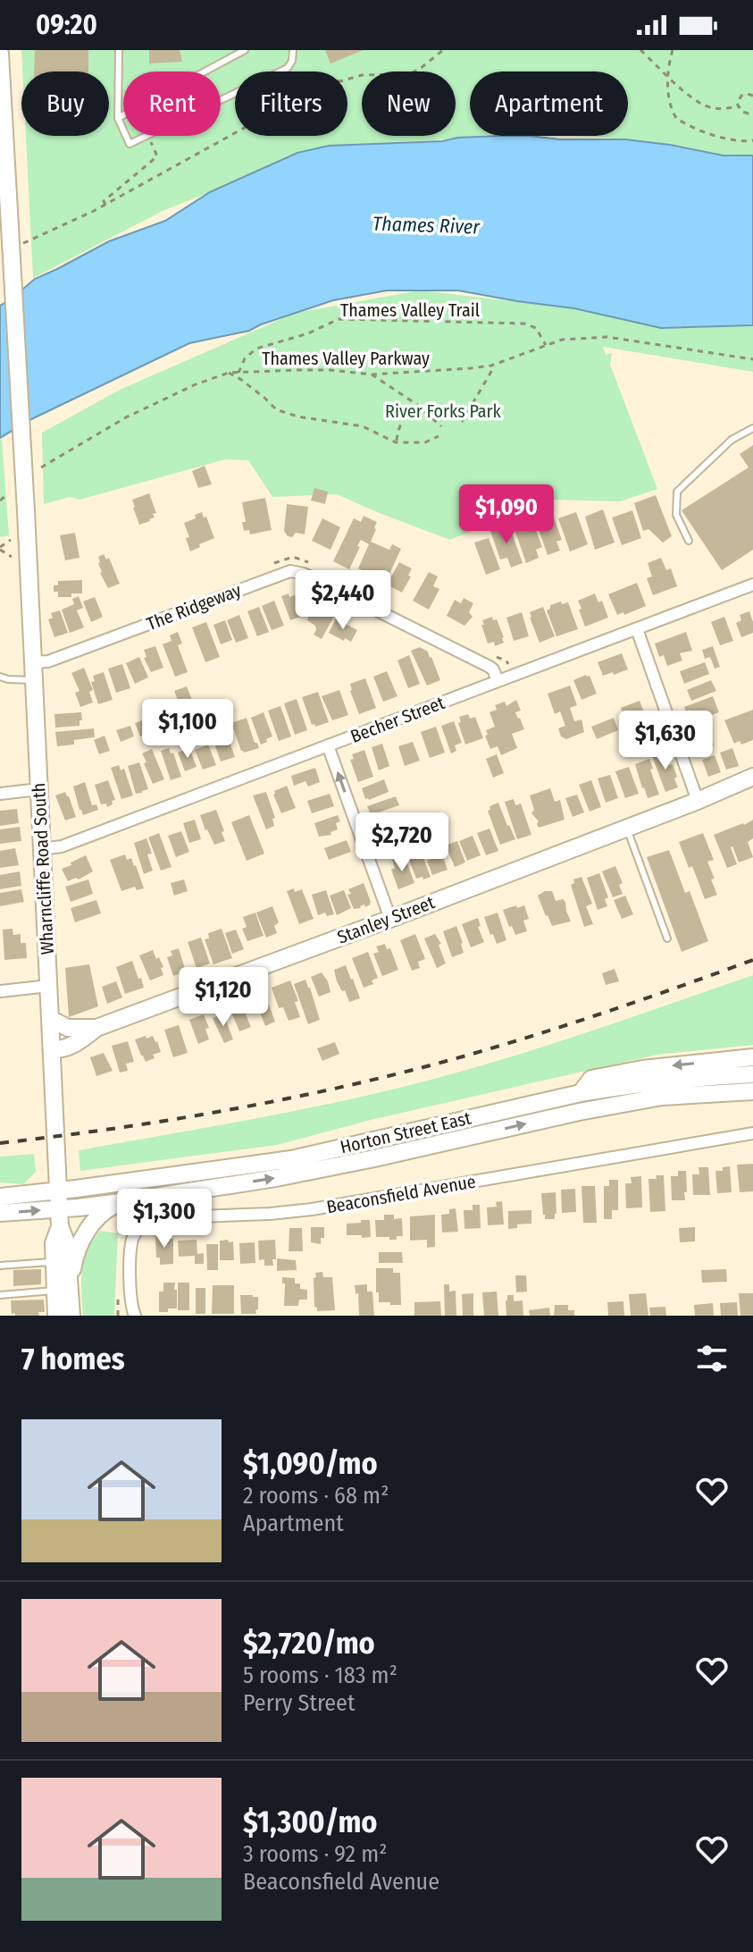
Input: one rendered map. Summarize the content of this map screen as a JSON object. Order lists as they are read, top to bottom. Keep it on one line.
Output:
{"streets":{"main road":["Wharncliffe Road South","Stanley Street","Horton Street East"],"street":["The Ridgeway","Becher Street","Beaconsfield Avenue"],"path":["Thames Valley Trail","Thames Valley Parkway"]},"crossings":[["Thames Valley Trail","Thames Valley Parkway"],["The Ridgeway","Becher Street"],["The Ridgeway","Wharncliffe Road South"],["Becher Street","Wharncliffe Road South"],["Wharncliffe Road South","Stanley Street"],["Wharncliffe Road South","Horton Street East"]],"water":["Thames River"],"parks":["River Forks Park"],"page":{"status":"09:20","chip":["Buy","Rent","Filters","New","Apartment"],"price":["$1,090","$2,440","$1,100","$1,630","$2,720","$1,120","$1,300"],"heading":"7 homes","list":[{"name":"$1,090/mo","note":"2 rooms · 68 m² · Apartment"},{"name":"$2,720/mo","note":"5 rooms · 183 m² · Perry Street"},{"name":"$1,300/mo","note":"3 rooms · 92 m² · Beaconsfield Avenue"}]}}
